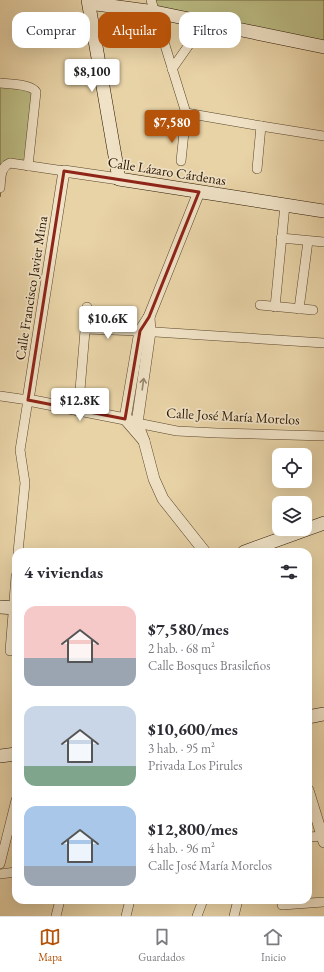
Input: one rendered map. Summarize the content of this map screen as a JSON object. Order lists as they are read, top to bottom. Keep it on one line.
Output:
{"streets":{"main road":["Calle Lázaro Cárdenas"],"street":["Calle Francisco Javier Mina","Calle José María Morelos"]},"crossings":[["Calle Lázaro Cárdenas","Calle Francisco Javier Mina"],["Calle Francisco Javier Mina","Calle José María Morelos"]],"page":{"chip":["Comprar","Alquilar","Filtros"],"price":["$8,100","$7,580","$10.6K","$12.8K"],"heading":"4 viviendas","list":[{"name":"$7,580/mes","note":"2 hab. · 68 m² · Calle Bosques Brasileños"},{"name":"$10,600/mes","note":"3 hab. · 95 m² · Privada Los Pirules"},{"name":"$12,800/mes","note":"4 hab. · 96 m² · Calle José María Morelos"}],"tabs":["Mapa","Guardados","Inicio"]}}
